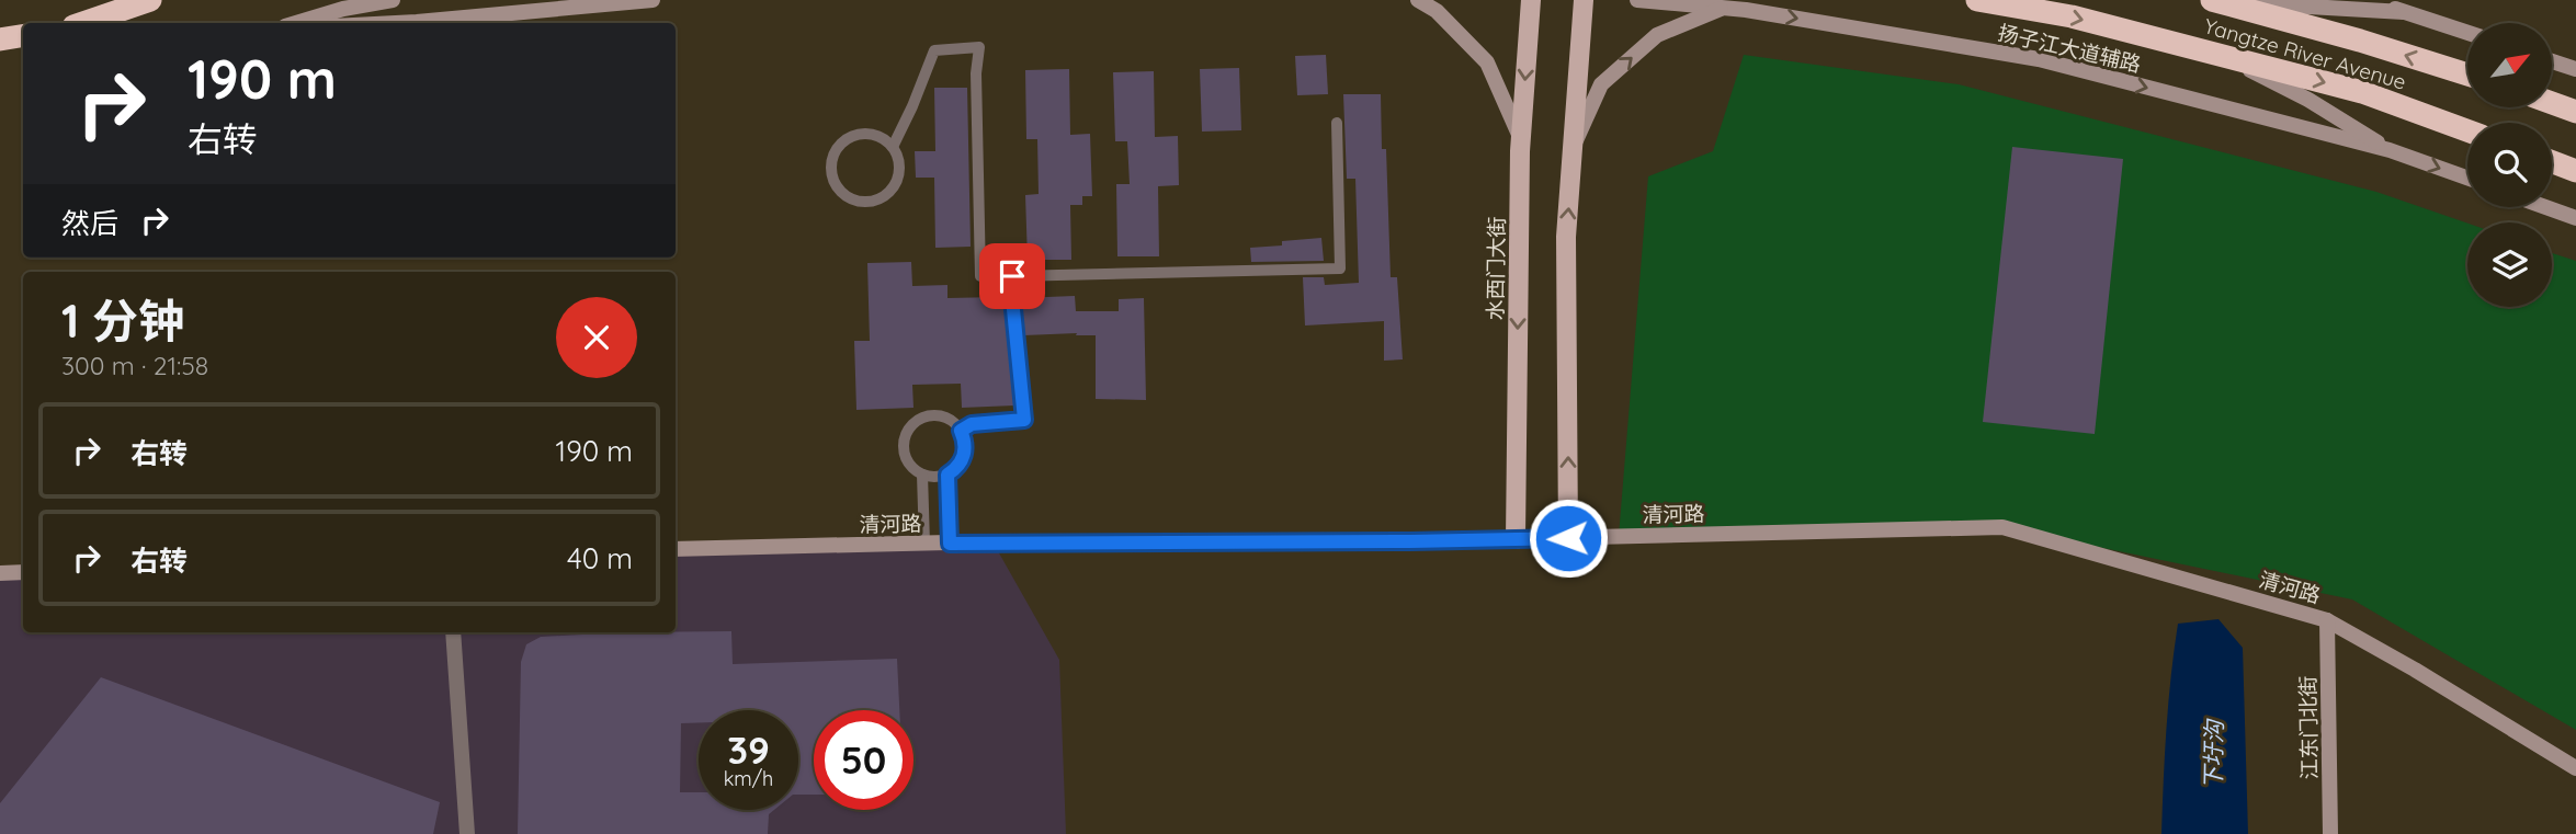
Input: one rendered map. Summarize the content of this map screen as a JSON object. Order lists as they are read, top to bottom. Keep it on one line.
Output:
{"streets":{"highway":["Yangtze River Avenue"],"main road":["扬子江大道辅路","水西门大街","清河路","江东门北街"]},"crossings":[["水西门大街","清河路"],["清河路","江东门北街"]],"water":["下圩沟"],"north":"top right","page":{"turn":["190 m","右转"],"then":"然后","heading":["1 分钟","300 m · 21:58"],"list":[{"name":"右转","value":"190 m"},{"name":"右转","value":"40 m"}],"speed":"39 km/h","limit":"50"}}
